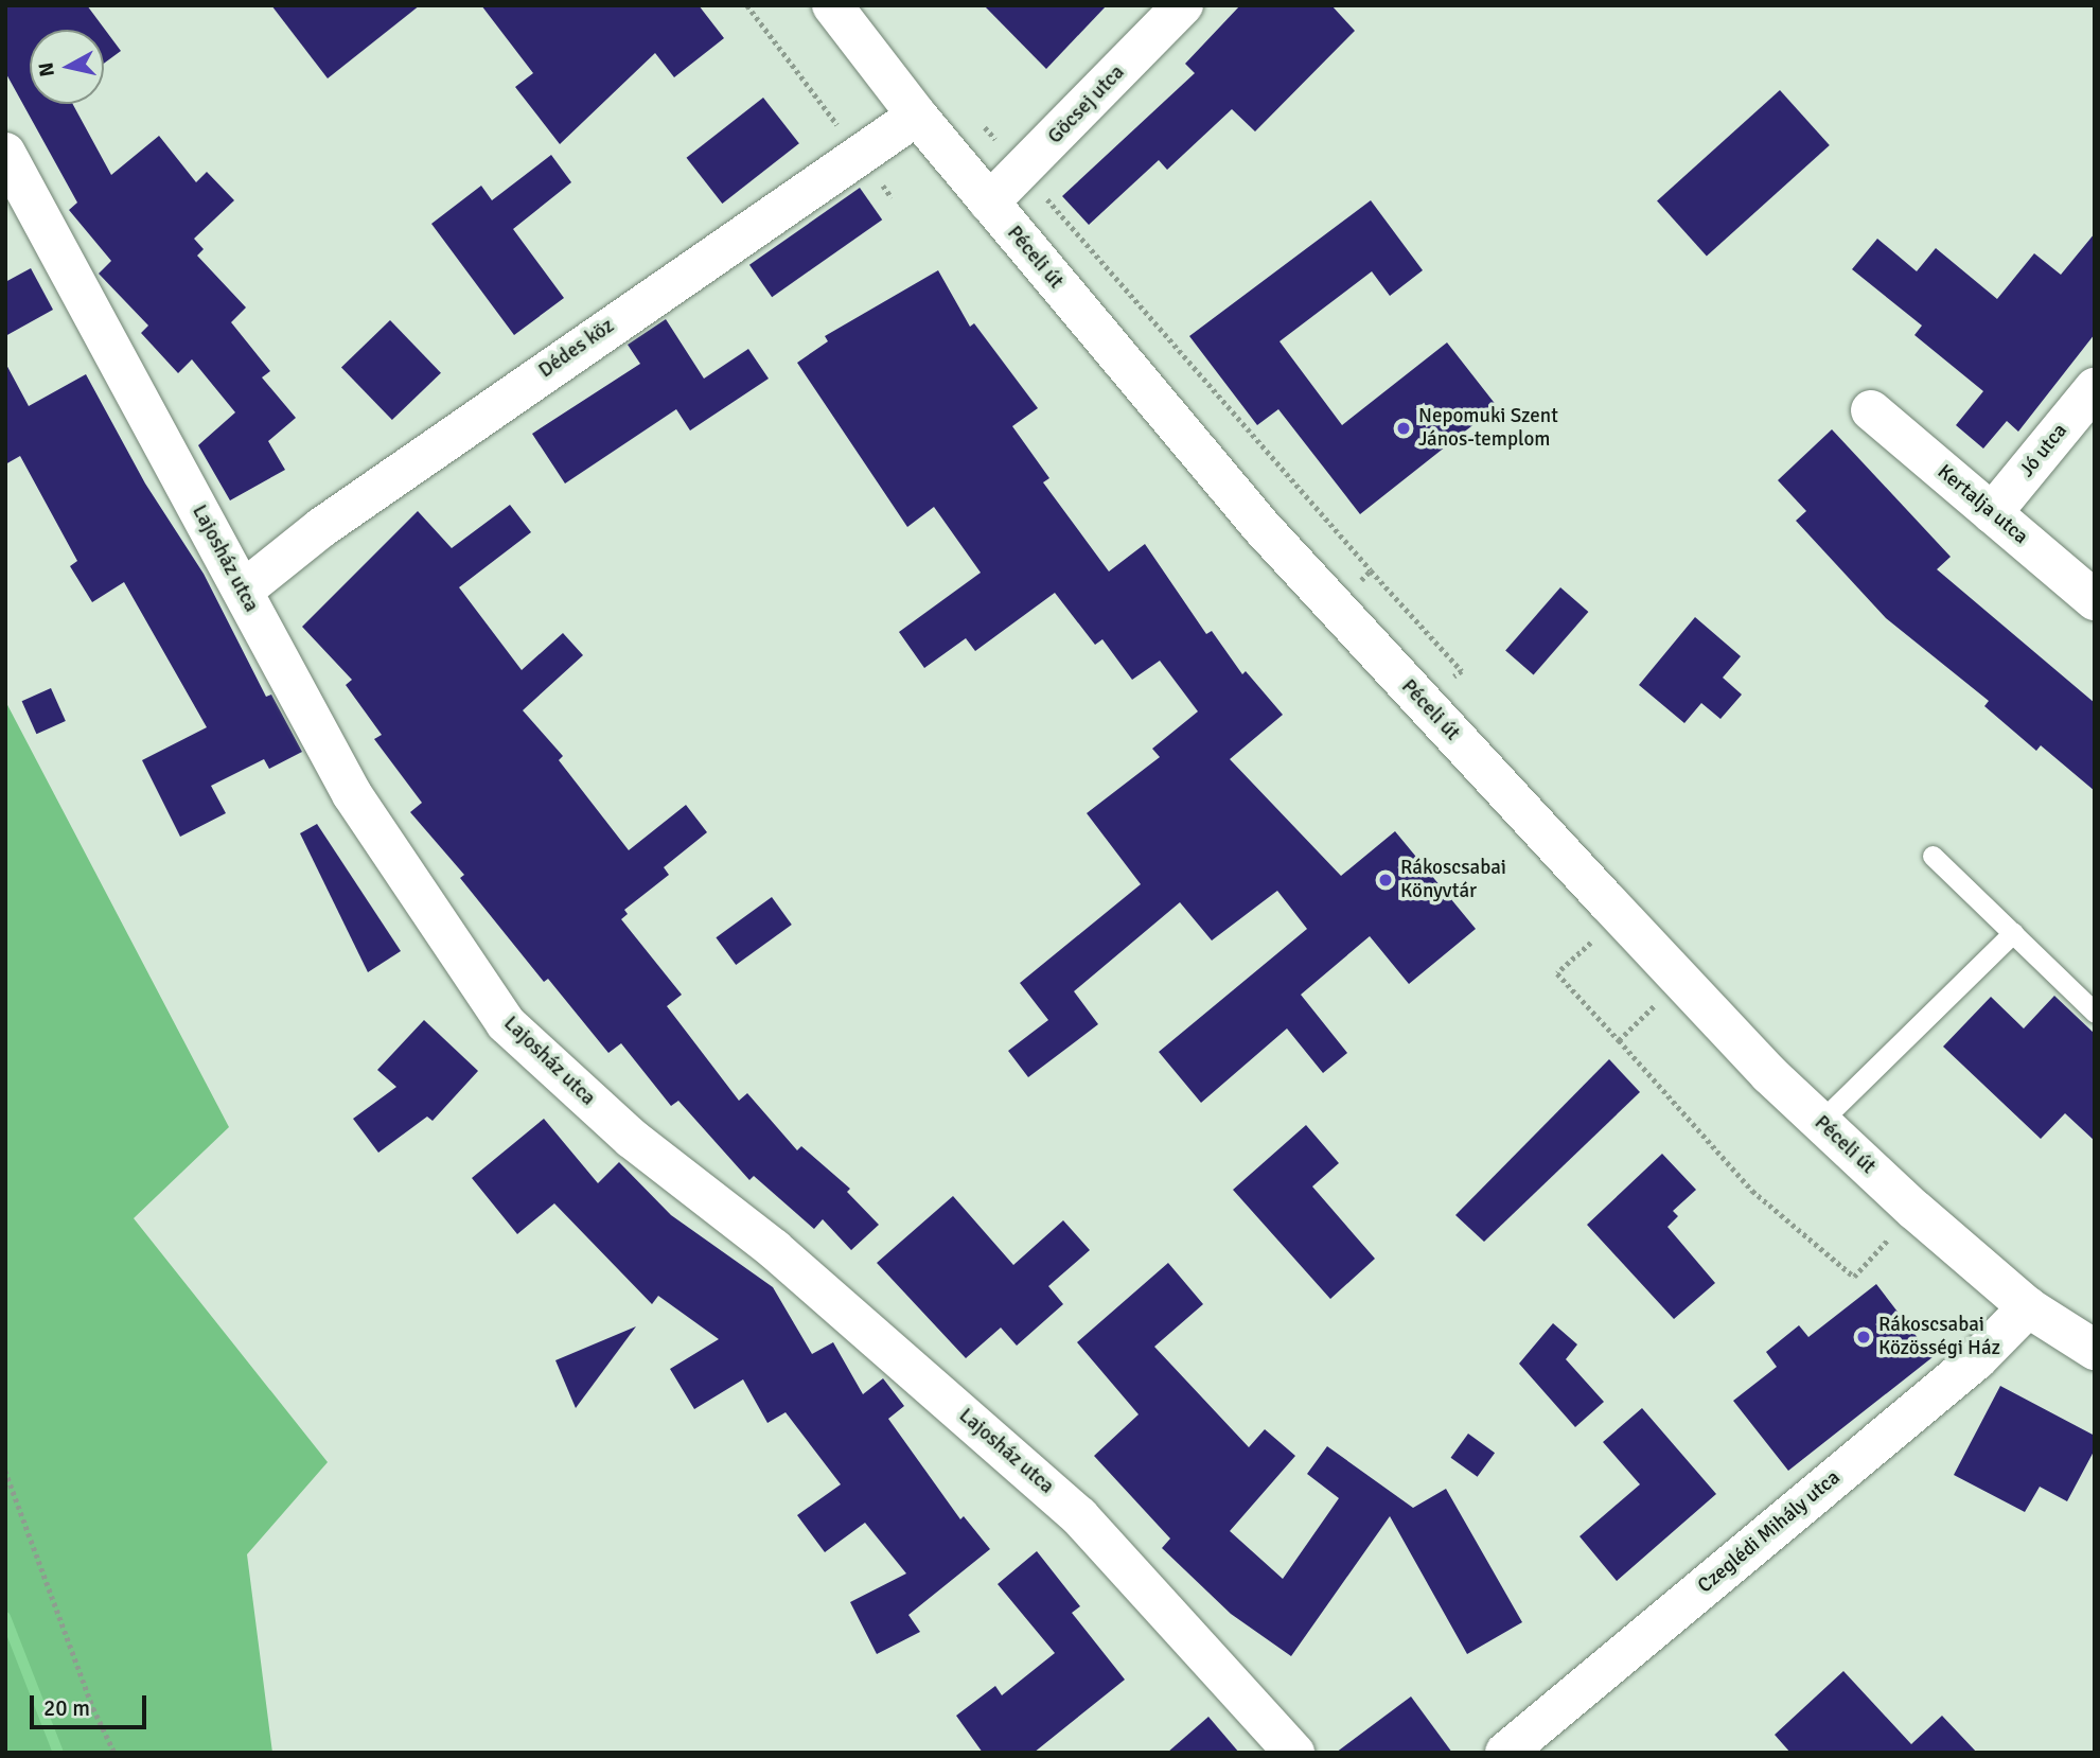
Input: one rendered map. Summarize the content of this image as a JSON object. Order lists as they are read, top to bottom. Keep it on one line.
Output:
{"streets":{"street":["Göcsej utca","Péceli út","Dédes köz","Jó utca","Kertalja utca","Lajosház utca","Czeglédi Mihály utca"]},"crossings":[["Göcsej utca","Péceli út"],["Péceli út","Dédes köz"],["Péceli út","Czeglédi Mihály utca"],["Dédes köz","Lajosház utca"],["Jó utca","Kertalja utca"]],"places":["Nepomuki Szent János-templom","Rákoscsabai Könyvtár","Rákoscsabai Közösségi Ház"],"scale_bar":"20 m","north":"left"}
